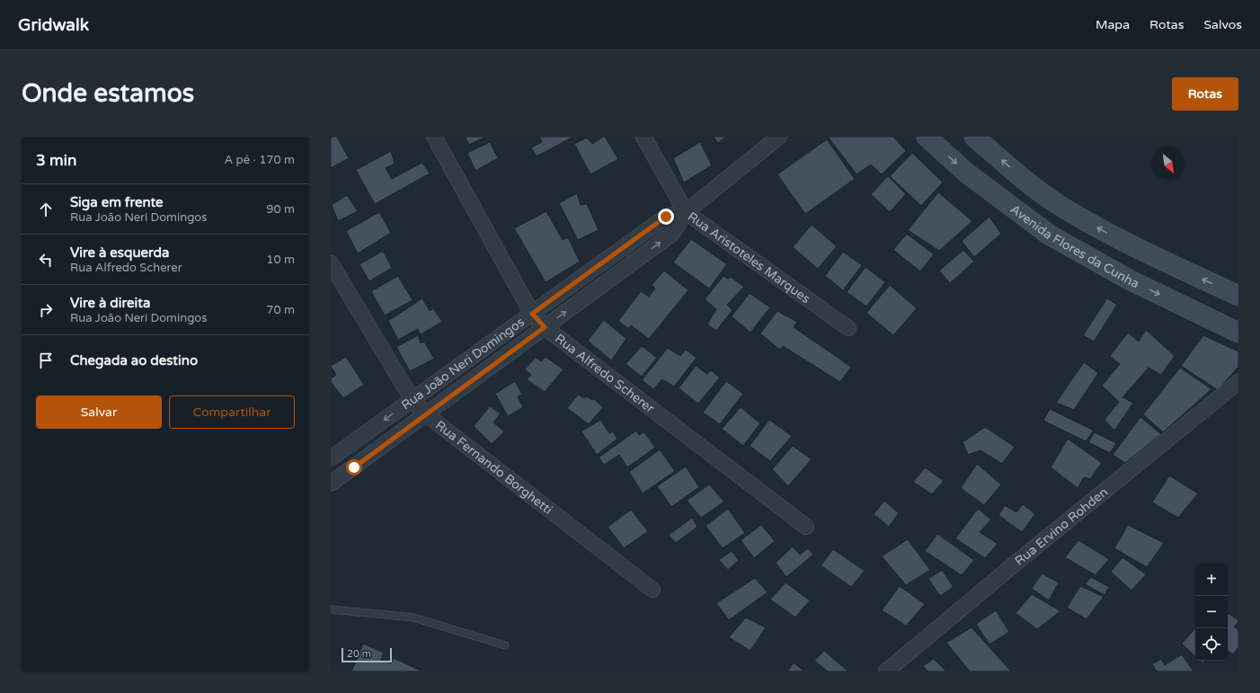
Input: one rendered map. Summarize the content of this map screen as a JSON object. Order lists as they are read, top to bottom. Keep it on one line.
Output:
{"streets":{"main road":["Avenida Flores da Cunha"],"street":["Rua Aristoteles Marques","Rua João Neri Domingos","Rua Alfredo Scherer","Rua Fernando Borghetti","Rua Ervino Rohden"]},"crossings":[["Rua Aristoteles Marques","Rua João Neri Domingos"],["Rua João Neri Domingos","Rua Alfredo Scherer"],["Rua João Neri Domingos","Rua Fernando Borghetti"]],"scale_bar":"20 m","north":"bottom right","page":{"header":"Gridwalk","nav":["Mapa","Rotas","Salvos"],"buttons":["Rotas",["Salvar","Compartilhar"]],"title":"Onde estamos","heading":["3 min","A pé · 170 m"],"list":[["Siga em frente","Rua João Neri Domingos","90 m"],["Vire à esquerda","Rua Alfredo Scherer","10 m"],["Vire à direita","Rua João Neri Domingos","70 m"],"Chegada ao destino"],"map_buttons":["+","−"],"scale":"20 m"}}
